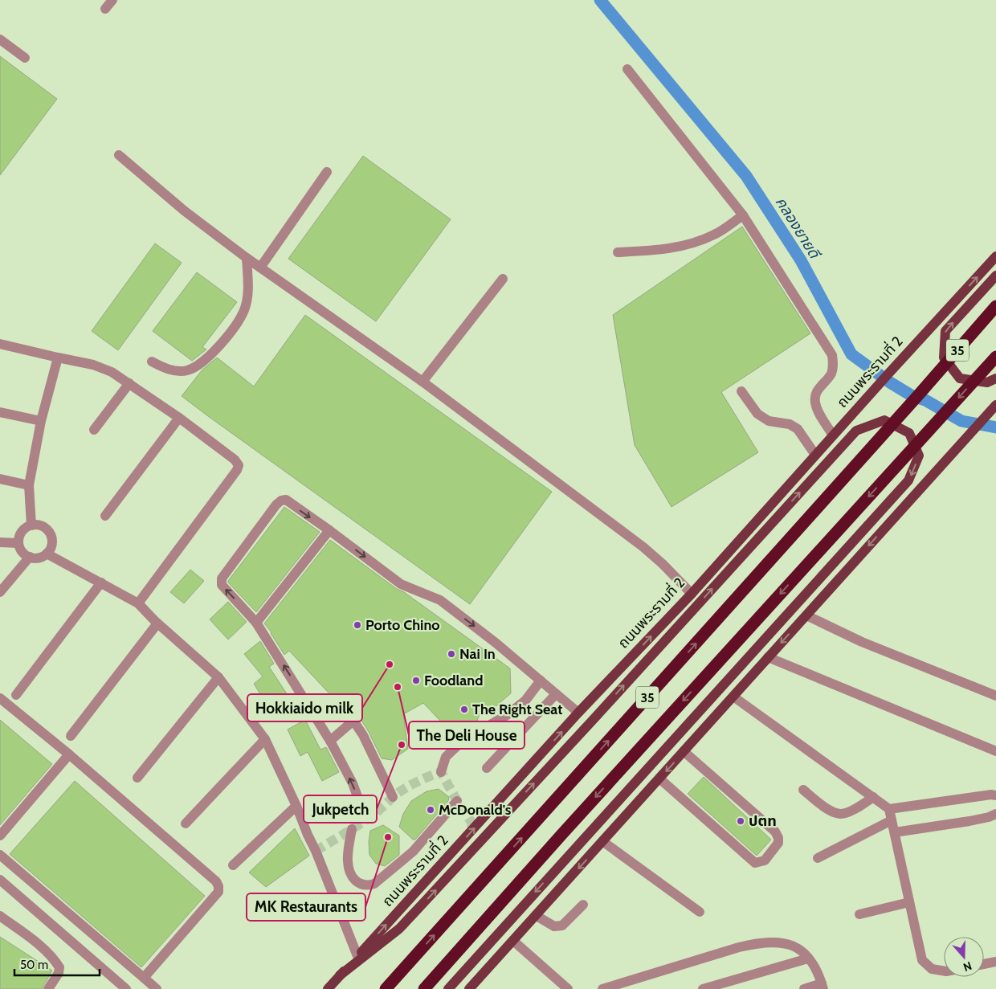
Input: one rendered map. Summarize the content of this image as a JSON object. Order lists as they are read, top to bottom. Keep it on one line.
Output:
{"streets":{"highway":["35"],"main road":["ถนนพระรามที่ 2"]},"one_way":["ถนนพระรามที่ 2"],"water":["คลองยายดี"],"places":["Porto Chino","Nai In","Hokkiaido milk","Foodland","The Deli House","The Right Seat","Jukpetch","McDonald's","ปตท","MK Restaurants"],"scale_bar":"50 m","north":"bottom"}
